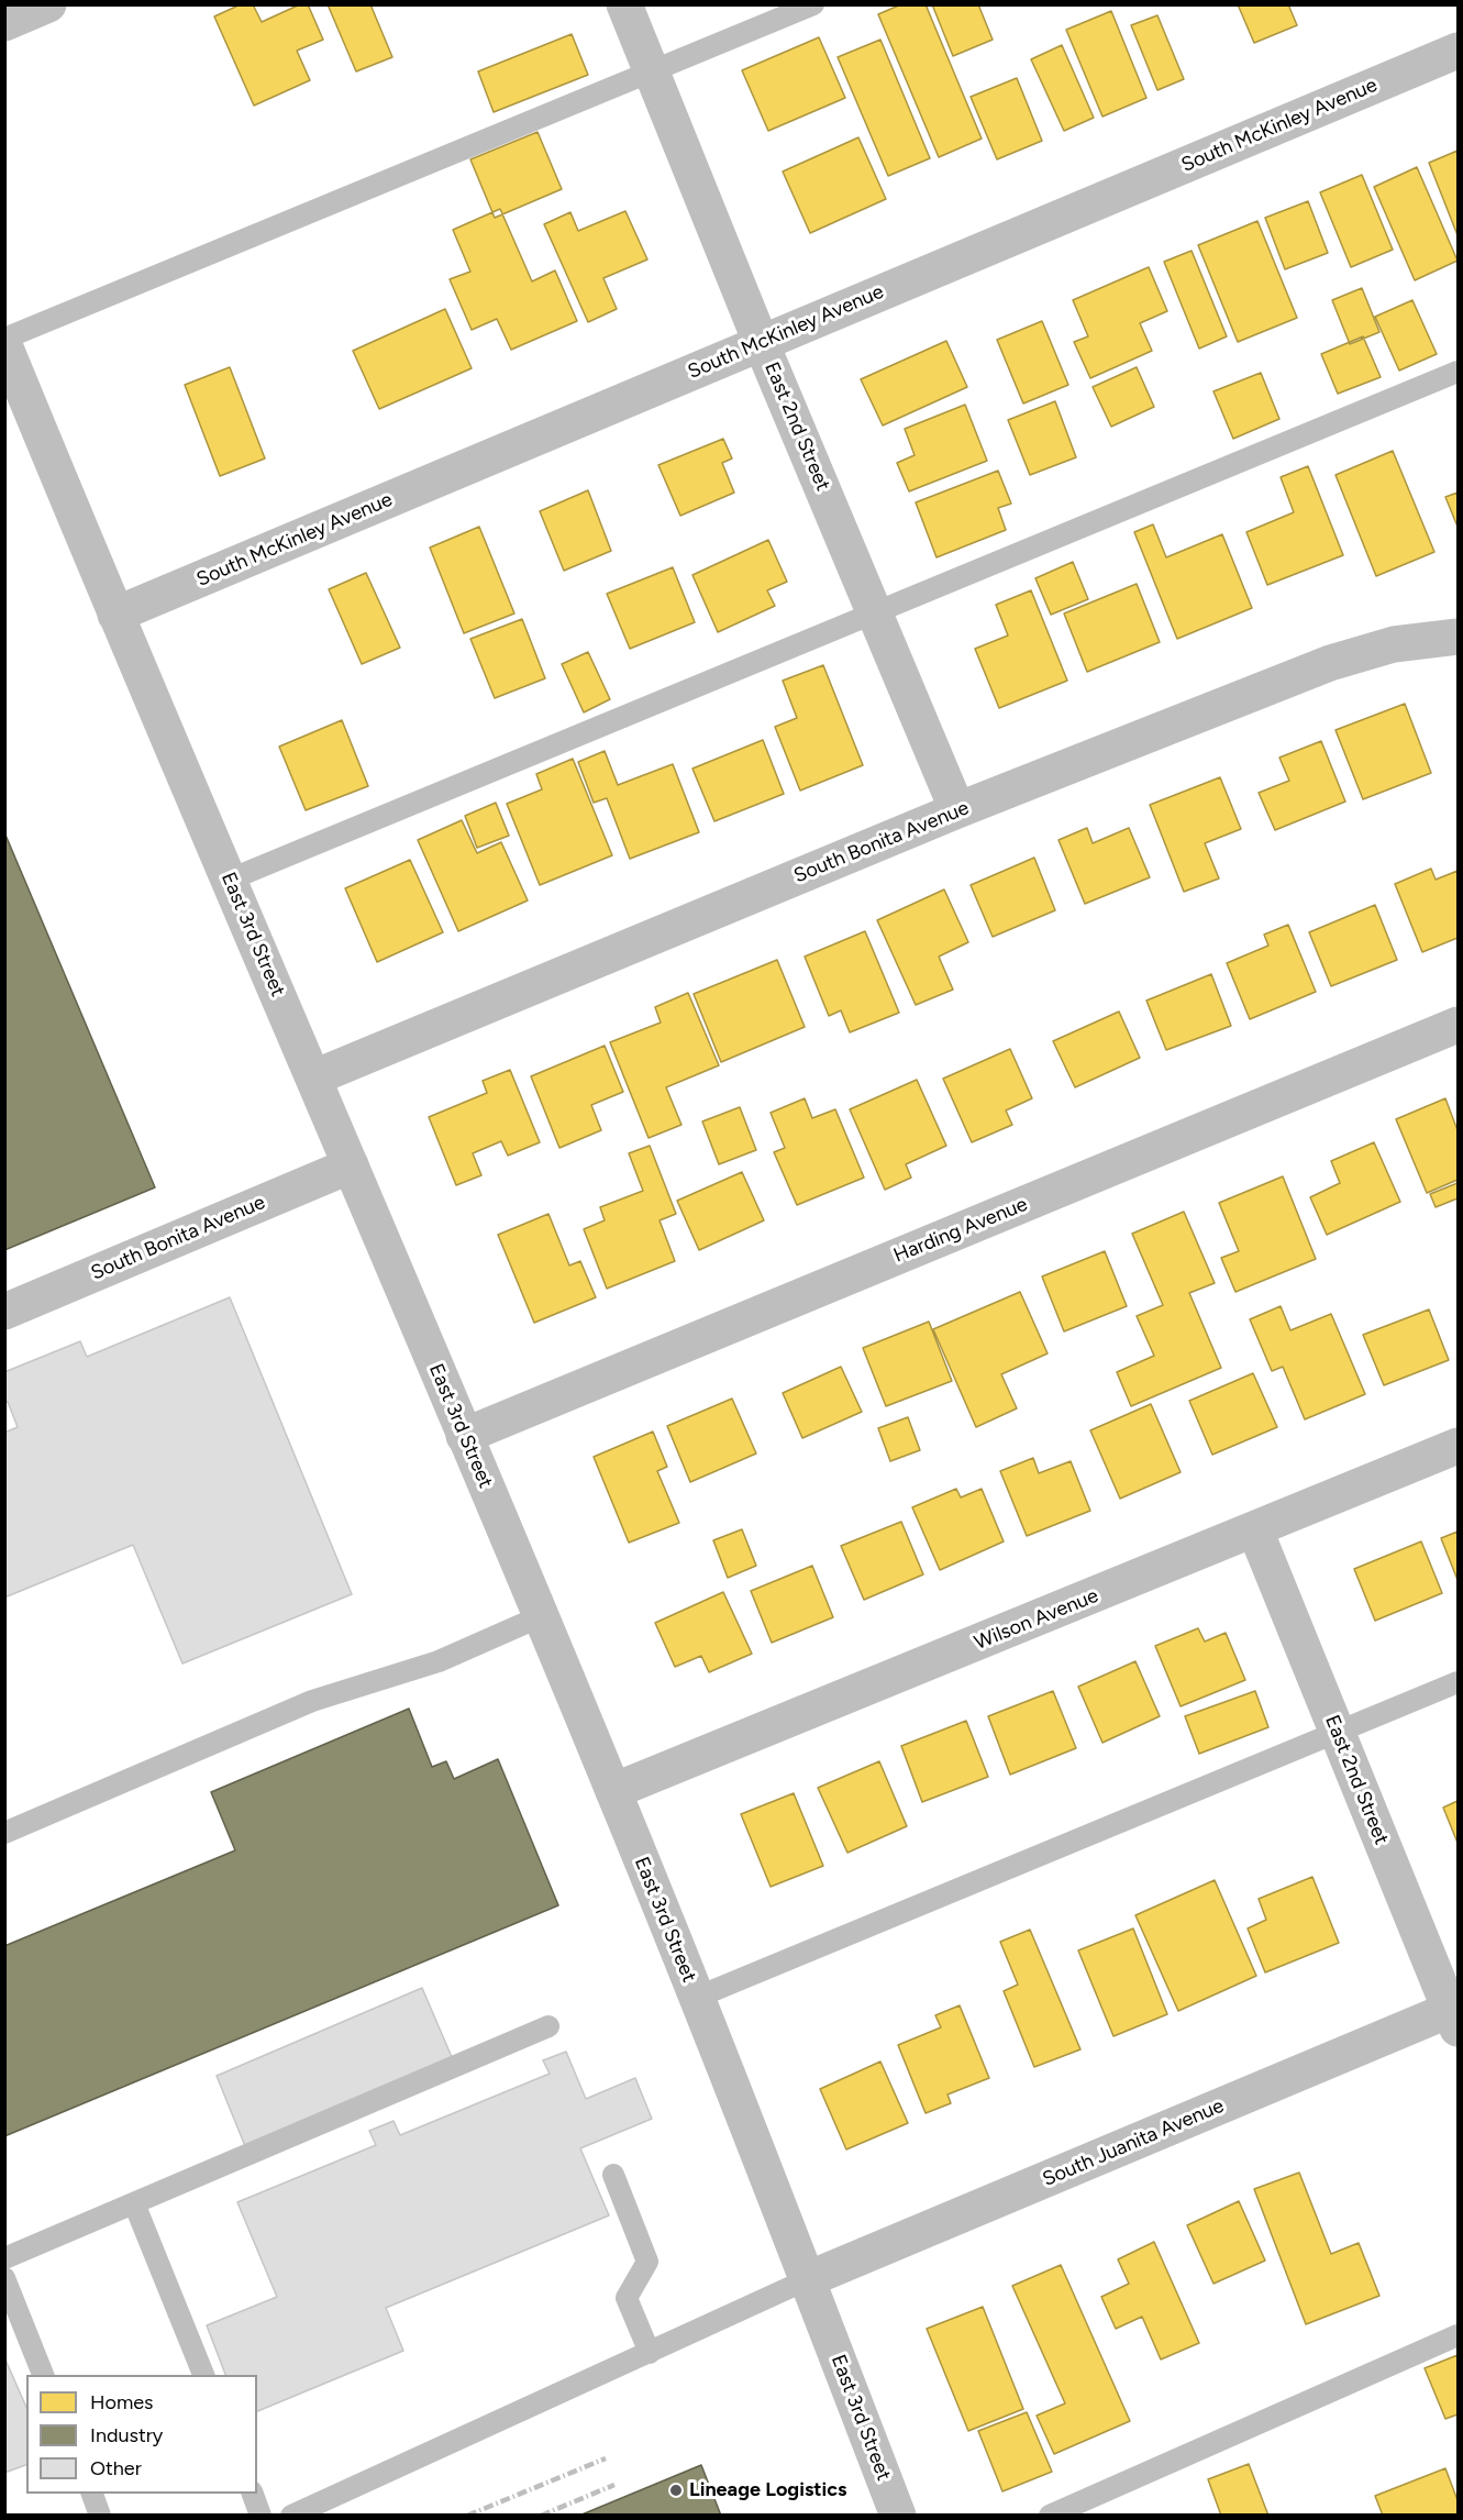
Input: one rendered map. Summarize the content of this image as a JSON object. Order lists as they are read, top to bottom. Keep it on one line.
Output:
{"streets":{"street":["South McKinley Avenue","East 2nd Street","South Bonita Avenue","East 3rd Street","Harding Avenue","Wilson Avenue","South Juanita Avenue"]},"crossings":[["South McKinley Avenue","East 2nd Street"],["South McKinley Avenue","East 3rd Street"],["East 2nd Street","South Bonita Avenue"],["East 2nd Street","Wilson Avenue"],["East 2nd Street","South Juanita Avenue"],["South Bonita Avenue","East 3rd Street"],["East 3rd Street","Harding Avenue"],["East 3rd Street","Wilson Avenue"],["East 3rd Street","South Juanita Avenue"]],"places":["Lineage Logistics"],"legend":["Homes","Industry","Other"]}
